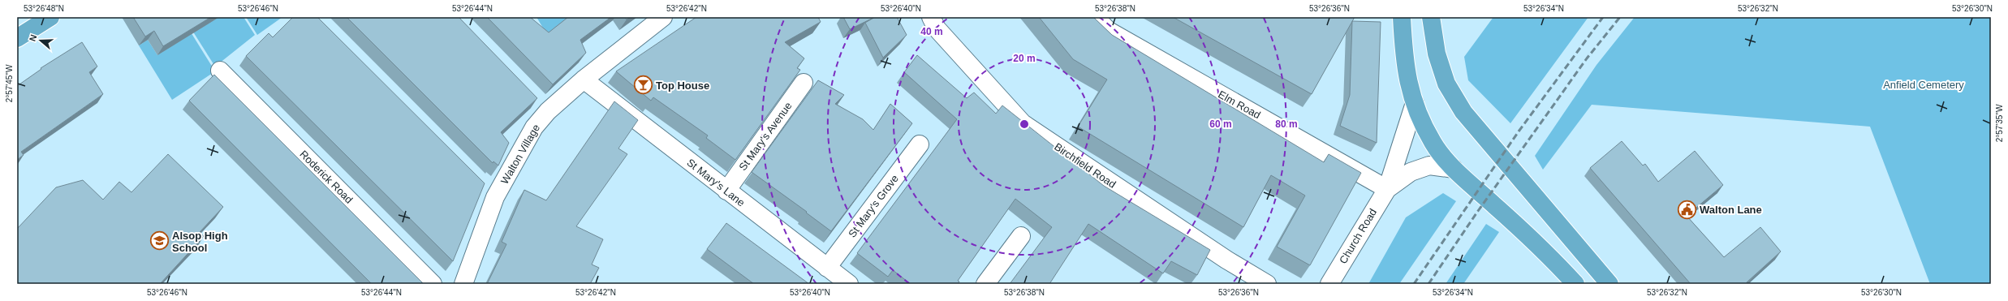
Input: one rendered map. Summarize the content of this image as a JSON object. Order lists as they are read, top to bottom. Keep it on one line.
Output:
{"streets":{"street":["Elm Road","St Mary's Avenue","Walton Village","Birchfield Road","Roderick Road","St Mary's Lane","St Mary's Grove","Church Road"]},"crossings":[["Elm Road","Church Road"],["St Mary's Avenue","St Mary's Lane"],["Walton Village","St Mary's Lane"],["St Mary's Lane","St Mary's Grove"]],"parks":["Anfield Cemetery"],"places":{"bar":["Top House"],"public building":["Walton Lane"],"school or university":["Alsop High School"]},"north":"left","coordinates":["53°26'48\"N","53°26'46\"N","53°26'44\"N","53°26'42\"N","53°26'40\"N","53°26'38\"N","53°26'36\"N","53°26'34\"N","53°26'32\"N","53°26'30\"N","2°57'45\"W","2°57'35\"W"],"rings":["40 m","20 m","60 m","80 m"]}
